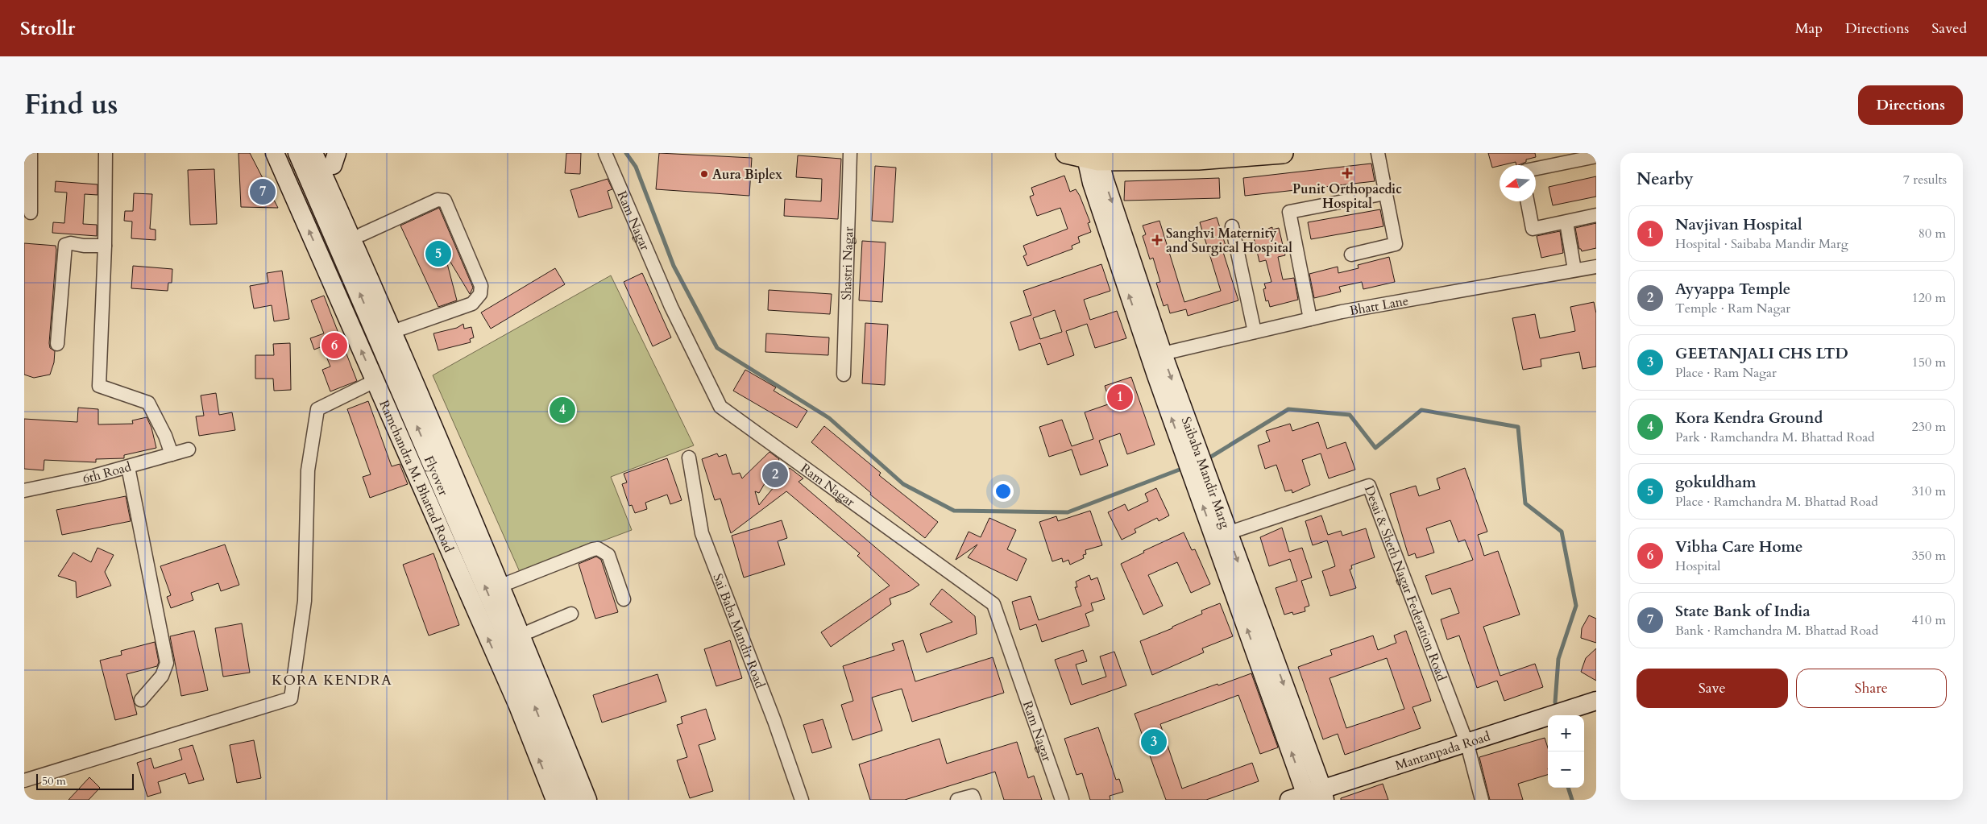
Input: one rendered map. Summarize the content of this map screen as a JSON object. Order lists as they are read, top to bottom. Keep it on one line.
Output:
{"streets":{"main road":["Saibaba Mandir Marg","Flyover","Ramchandra M. Bhattad Road","Mantanpada Road"],"street":["Ram Nagar","Shastri Nagar","Bhatt Lane","6th Road","Desai & Sheth Nagar Federation Road","Sai Baba Mandir Road"]},"crossings":[["Bhatt Lane","Saibaba Mandir Marg"],["Saibaba Mandir Marg","Desai & Sheth Nagar Federation Road"],["Saibaba Mandir Marg","Mantanpada Road"],["Desai & Sheth Nagar Federation Road","Mantanpada Road"]],"districts":["KORA KENDRA"],"places":{"health":["Punit Orthopaedic Hospital","Sanghvi Maternity and Surgical Hospital"],"other":["Aura Biplex"]},"scale_bar":"50 m","north":"left","page":{"header":"Strollr","nav":["Map","Directions","Saved"],"title":"Find us","buttons":["Directions",["Save","Share"]],"heading":["Nearby","7 results"],"pins":["7","5","6","1","4","2","3"],"list":[{"mark":"1","name":"Navjivan Hospital","note":"Hospital · Saibaba Mandir Marg","value":"80 m"},{"mark":"2","name":"Ayyappa Temple","note":"Temple · Ram Nagar","value":"120 m"},{"mark":"3","name":"GEETANJALI CHS LTD","note":"Place · Ram Nagar","value":"150 m"},{"mark":"4","name":"Kora Kendra Ground","note":"Park · Ramchandra M. Bhattad Road","value":"230 m"},{"mark":"5","name":"gokuldham","note":"Place · Ramchandra M. Bhattad Road","value":"310 m"},{"mark":"6","name":"Vibha Care Home","note":"Hospital","value":"350 m"},{"mark":"7","name":"State Bank of India","note":"Bank · Ramchandra M. Bhattad Road","value":"410 m"}],"map_buttons":["+","−"],"scale":"50 m"}}
